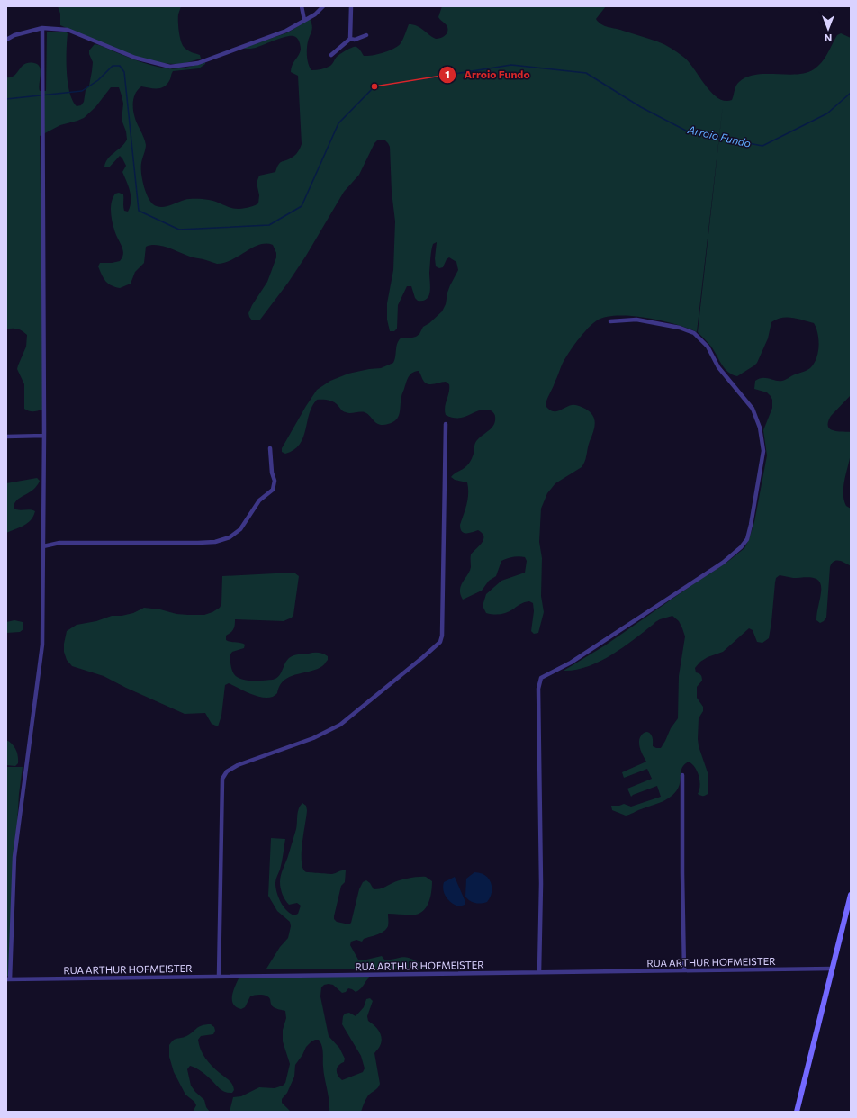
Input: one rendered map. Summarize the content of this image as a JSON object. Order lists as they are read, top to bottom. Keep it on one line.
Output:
{"streets":{"street":["RUA ARTHUR HOFMEISTER"]},"water":["Arroio Fundo"],"places":["Arroio Fundo"],"north":"bottom"}
